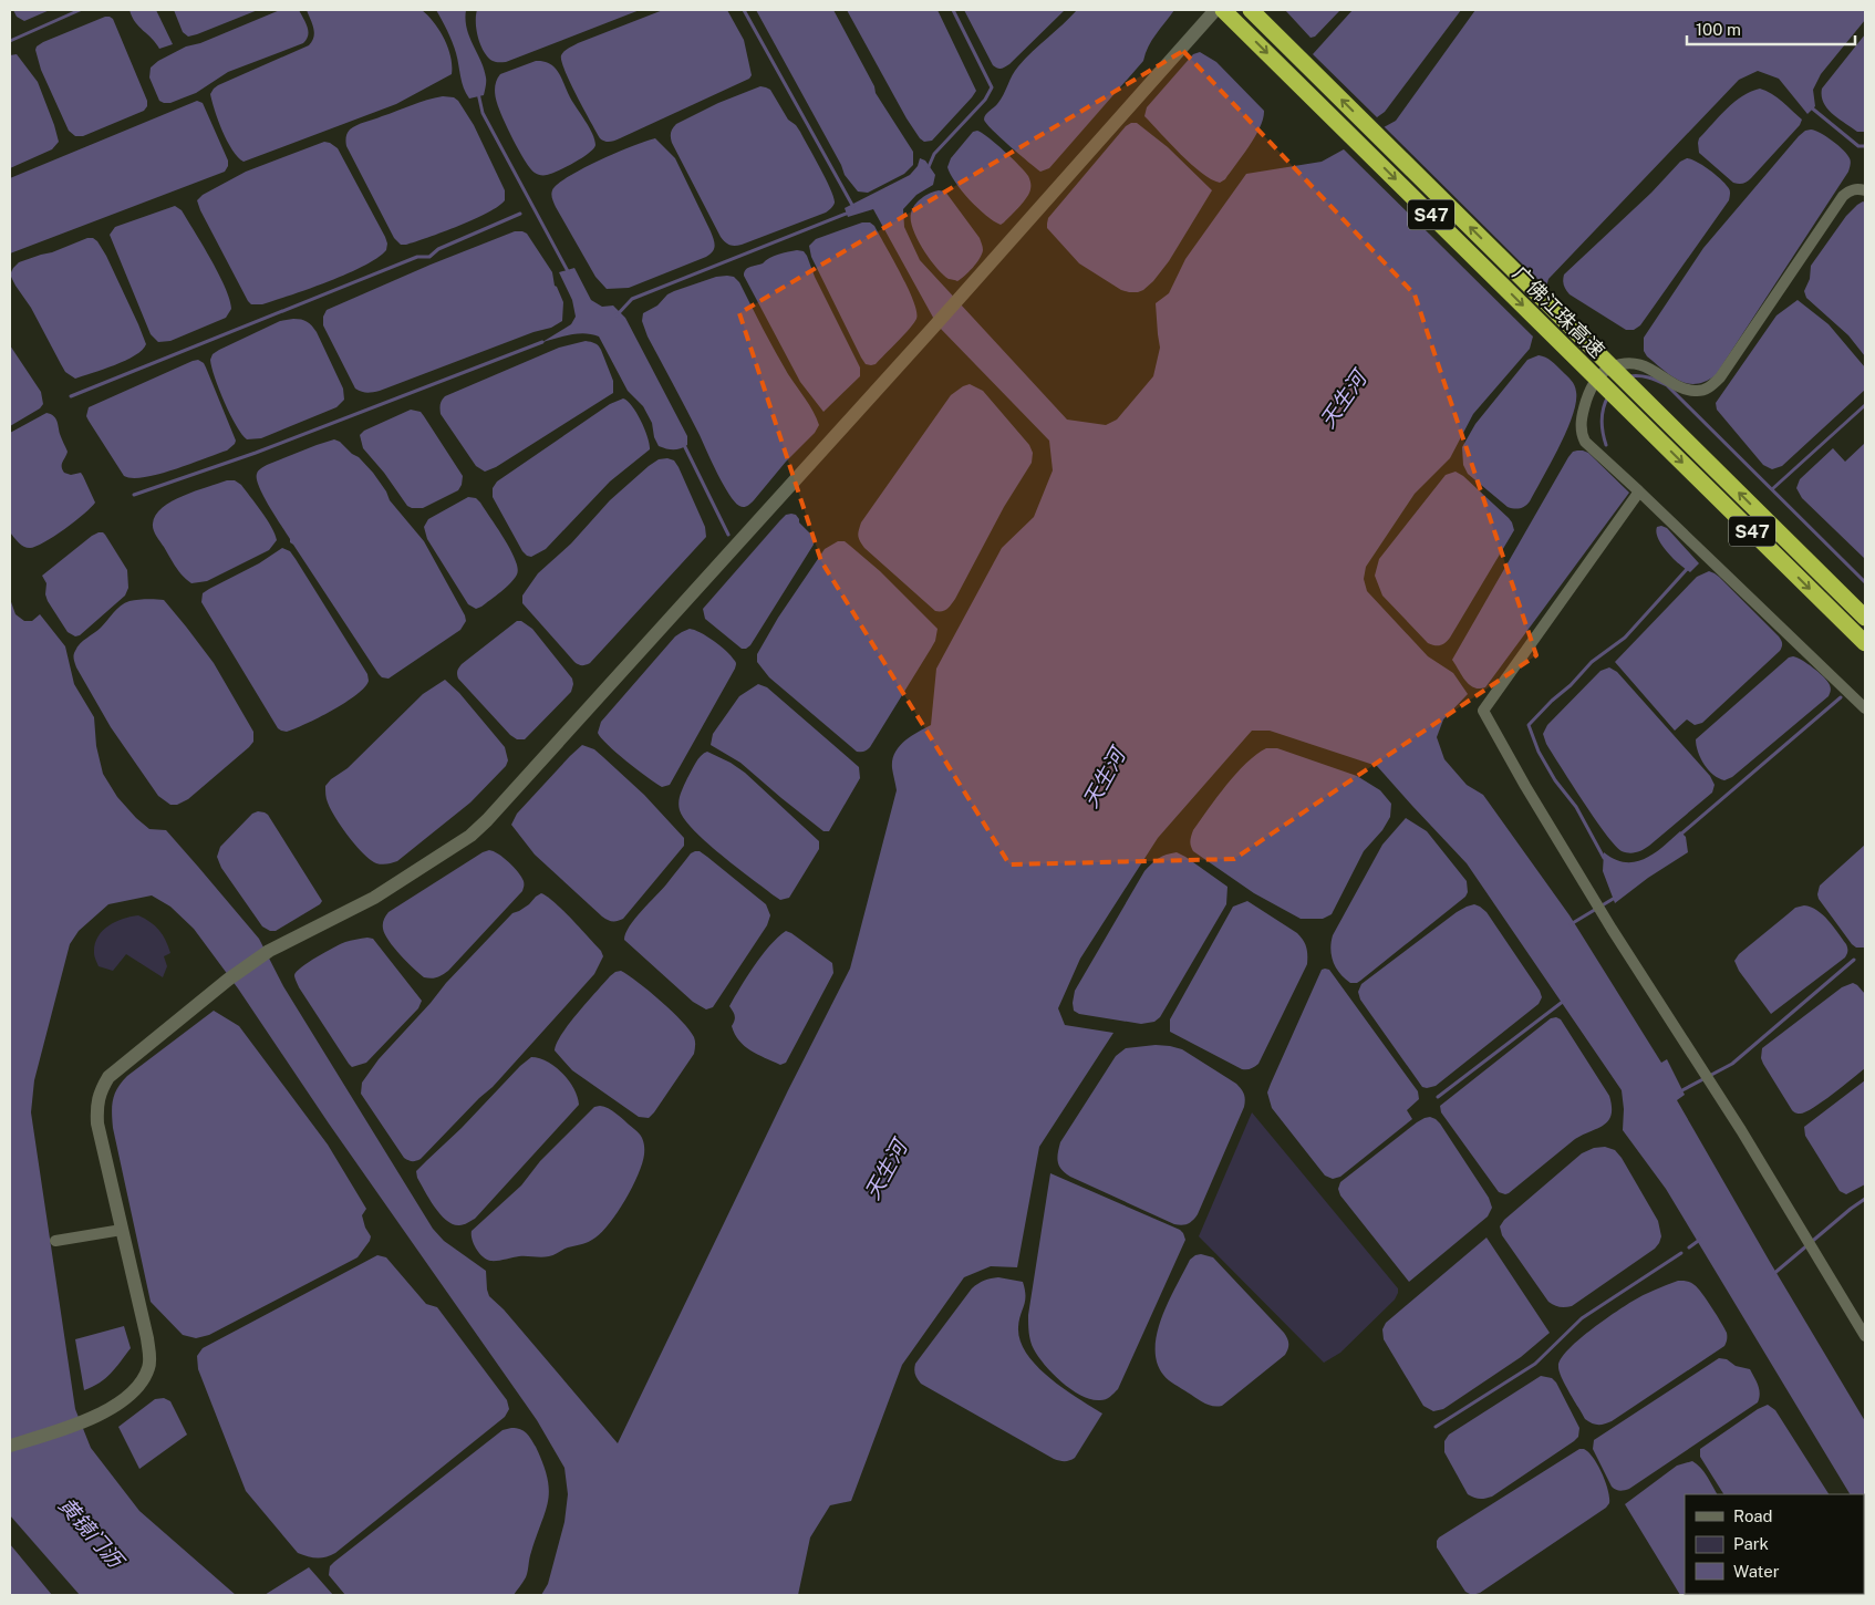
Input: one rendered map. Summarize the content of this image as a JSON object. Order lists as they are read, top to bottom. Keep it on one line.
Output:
{"streets":{"highway":["S47","广佛江珠高速"]},"water":["天生河","黄镜门沥"],"legend":["Road","Park","Water"],"scale_bar":"100 m"}
